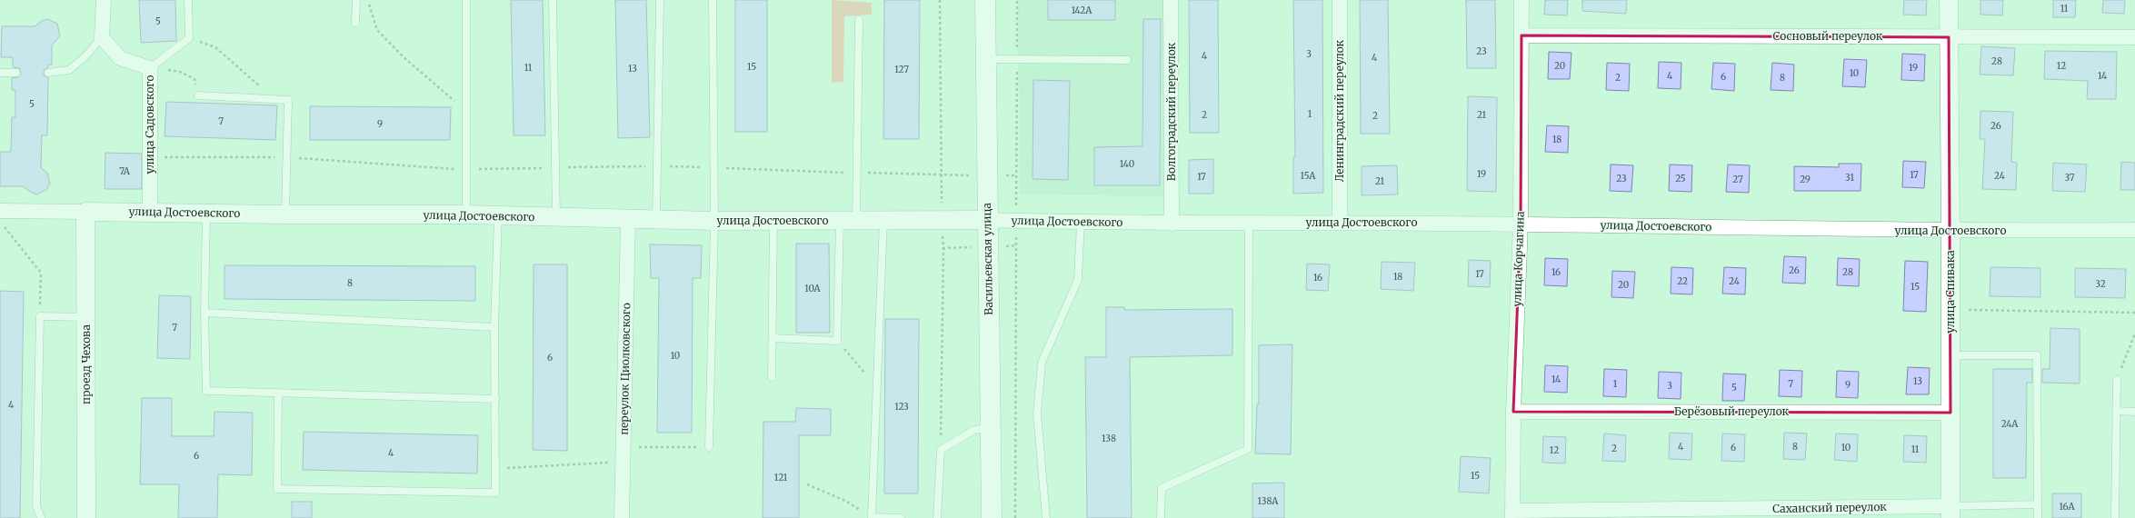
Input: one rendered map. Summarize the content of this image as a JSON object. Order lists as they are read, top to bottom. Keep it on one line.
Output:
{"streets":{"main road":["Васильевская улица"],"street":["Сосновый переулок","Ленинградский переулок","Волгоградский переулок","улица Садовского","улица Достоевского","улица Корчагина","улица Спивака","проезд Чехова","переулок Циолковского","Берёзовый переулок","Саханский переулок"]},"crossings":[["Сосновый переулок","улица Корчагина"],["Сосновый переулок","улица Спивака"],["Ленинградский переулок","улица Достоевского"],["Волгоградский переулок","улица Достоевского"],["улица Садовского","улица Достоевского"],["улица Достоевского","Васильевская улица"],["улица Достоевского","улица Корчагина"],["улица Достоевского","улица Спивака"],["улица Достоевского","проезд Чехова"],["улица Достоевского","переулок Циолковского"],["улица Корчагина","Берёзовый переулок"],["улица Корчагина","Саханский переулок"],["улица Спивака","Берёзовый переулок"],["улица Спивака","Саханский переулок"]],"house_numbers":["11","142А","5","23","3","4","4","28","20","12","15","11","19","13","127","10","4","14","6","2","8","5","1","2","21","2","7","9","26","18","140","7А","19","17","15А","24","17","31","37","23","25","27","29","21","26","16","28","17","18","16","22","24","8","32","20","15","10А","7","10","6","14","13","1","7","9","3","5","4","123","24А","138","4","8","6","10","2","11","12","4","6","15","121","138А","16А"]}
